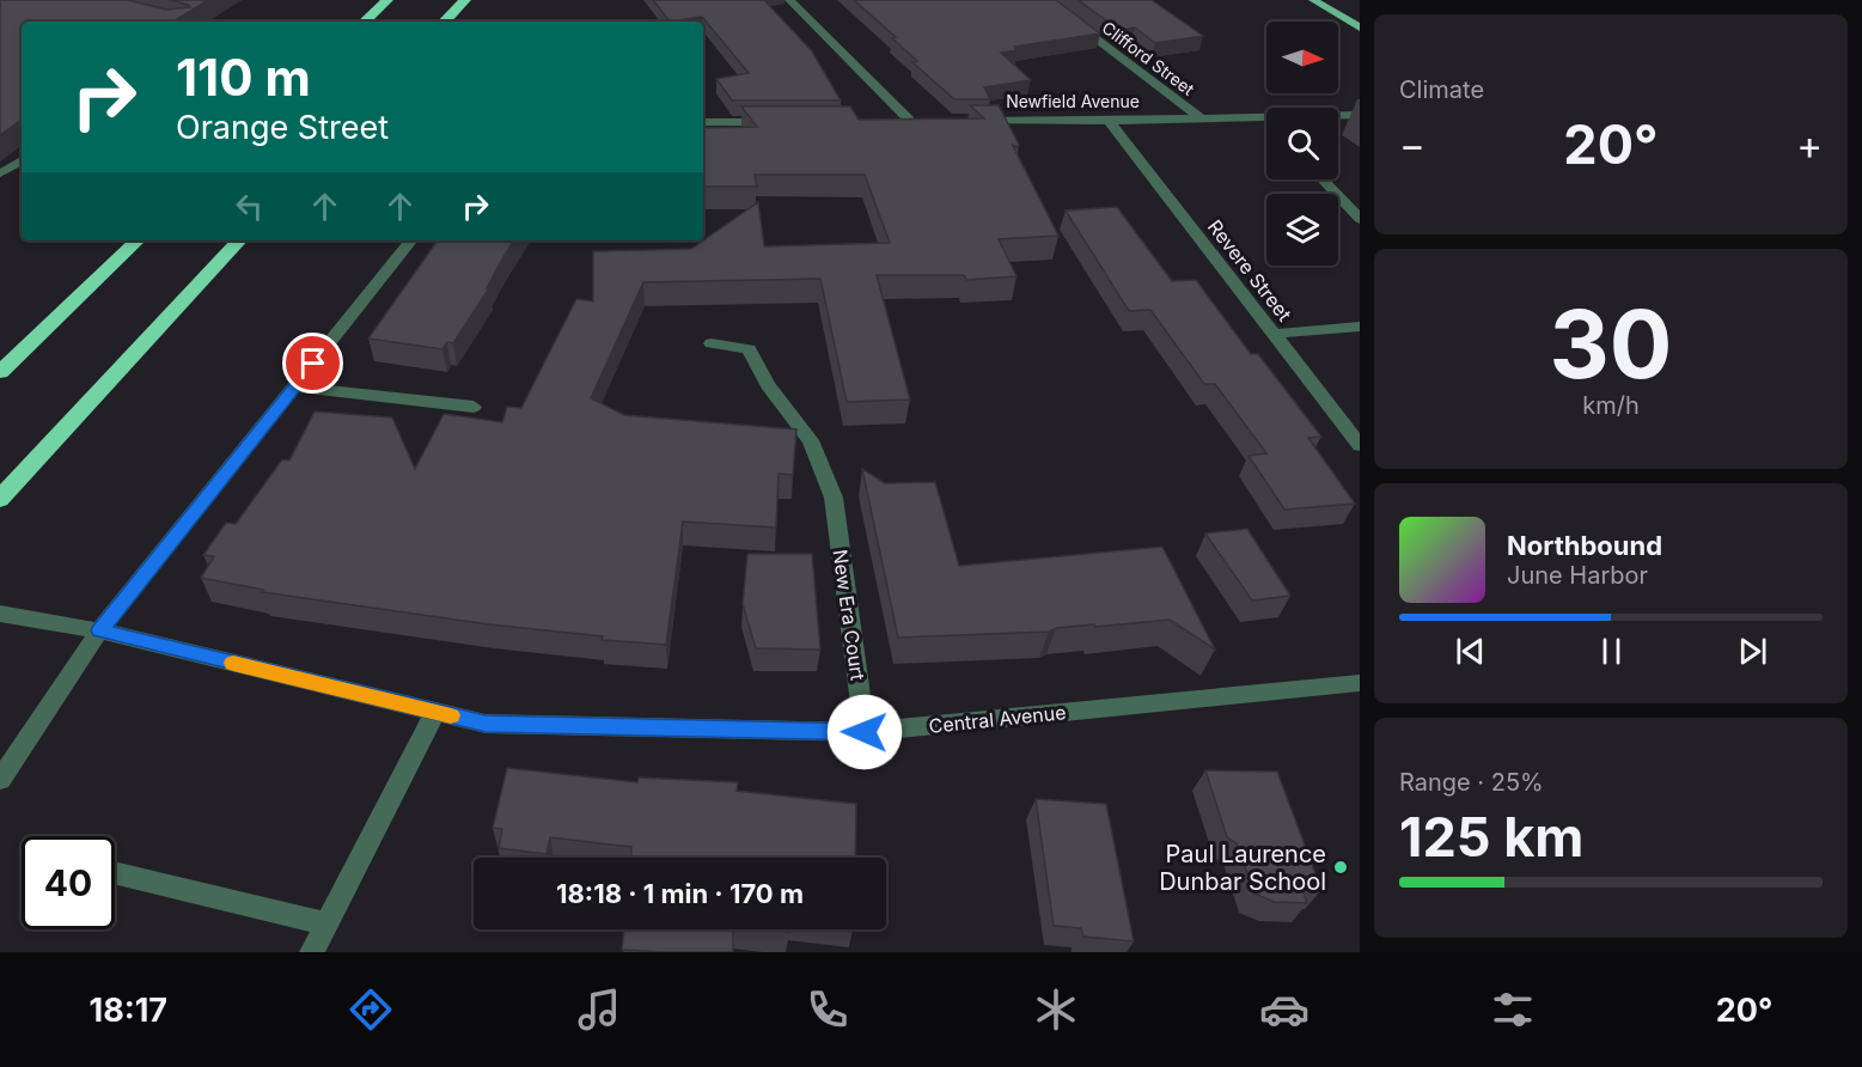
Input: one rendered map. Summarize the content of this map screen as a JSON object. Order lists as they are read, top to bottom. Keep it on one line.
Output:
{"streets":{"street":["Clifford Street","Newfield Avenue","Revere Street","New Era Court","Central Avenue"]},"crossings":[["Clifford Street","Newfield Avenue"],["Newfield Avenue","Revere Street"],["New Era Court","Central Avenue"]],"places":["Paul Laurence Dunbar School"],"north":"right","page":{"tile":["Climate",["30","km/h"],["Range · 25%","125 km"]],"turn":["110 m","Orange Street"],"heat":["−","20°","+"],"song":["Northbound","June Harbor"],"limit":"40","trip":"18:18 · 1 min · 170 m","tabs":["18:17","20°"]}}
